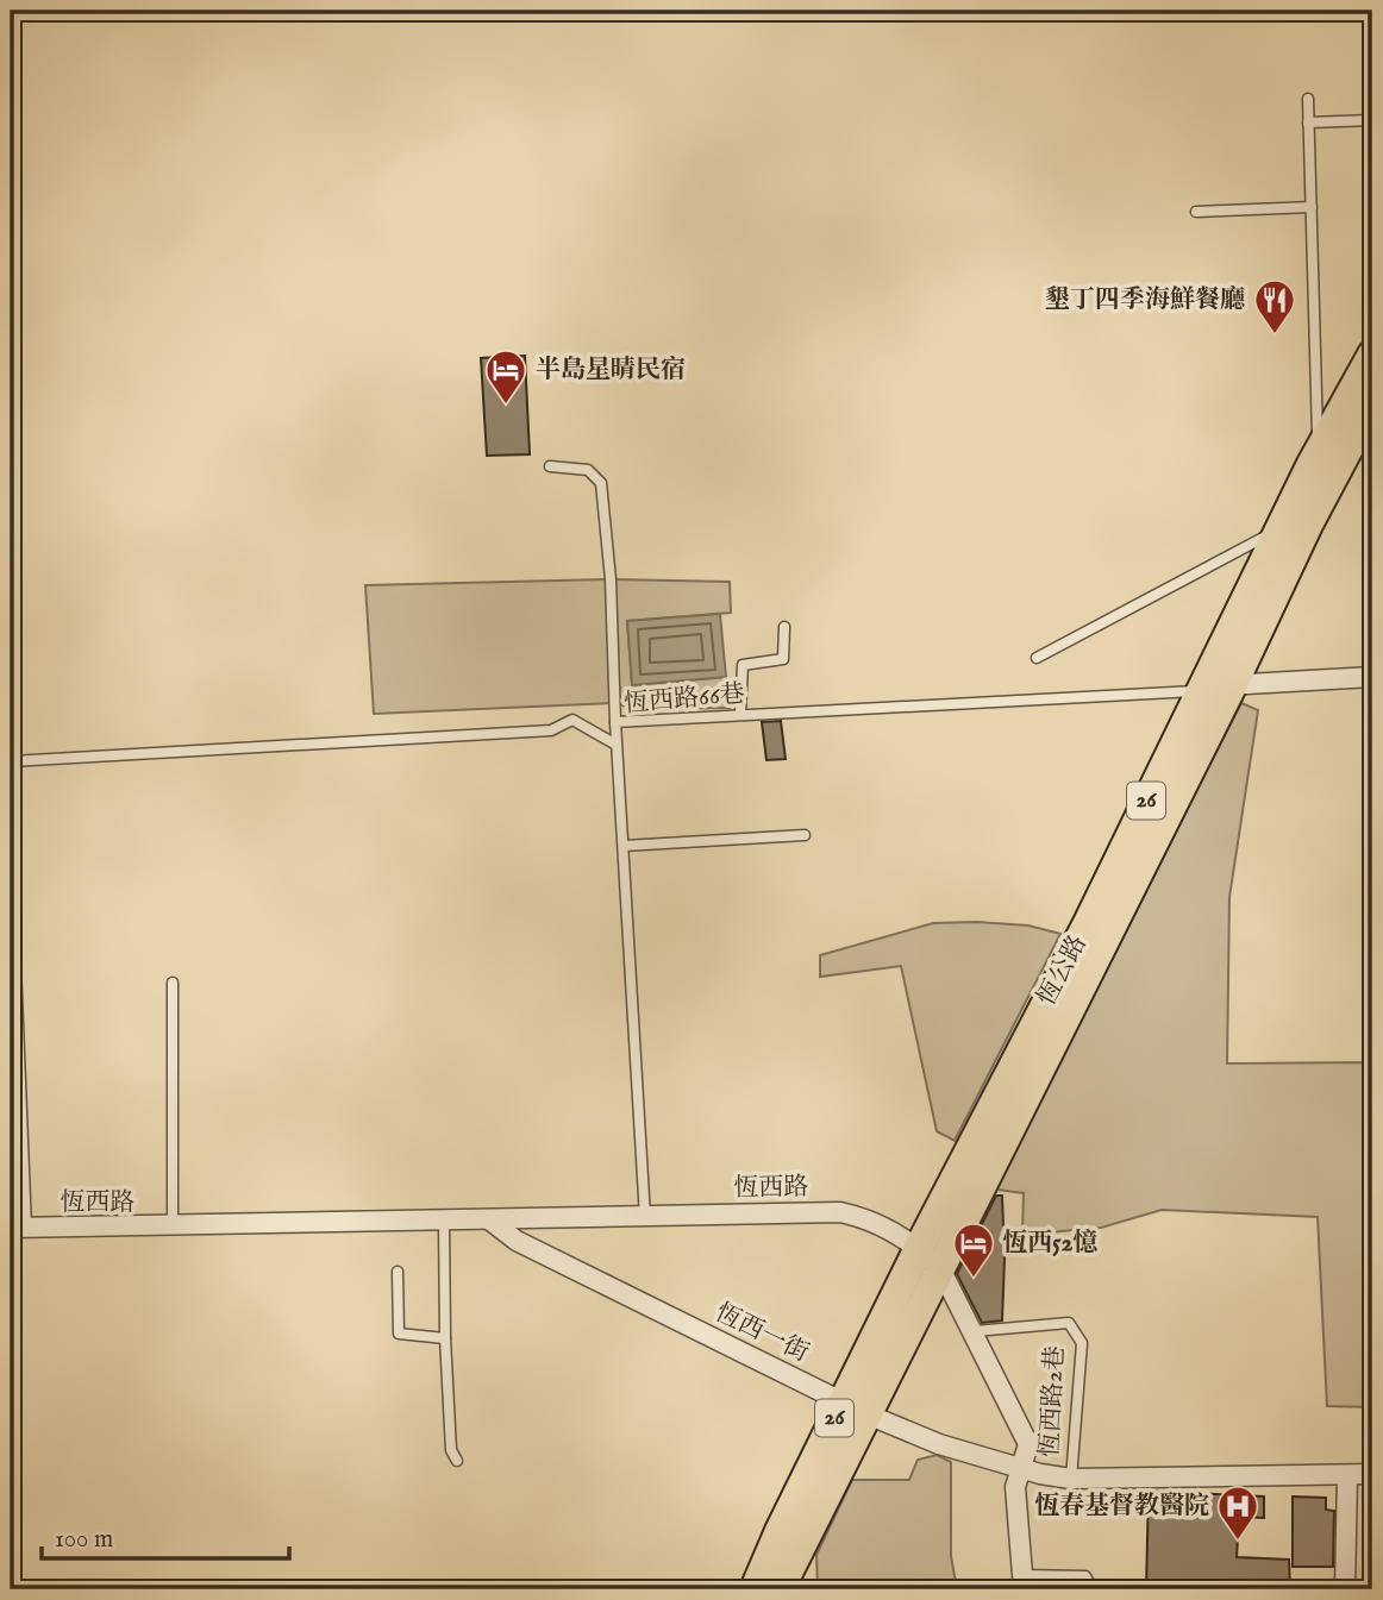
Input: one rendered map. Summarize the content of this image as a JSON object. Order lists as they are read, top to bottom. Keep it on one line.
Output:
{"streets":{"main road":["26","恆公路"],"street":["恆西路","恆西一街"],"lane":["恆西路66巷","恆西路2巷"]},"crossings":[["恆西路66巷","恆公路"],["恆西路66巷","恆西路"],["恆公路","恆西路"],["恆公路","恆西一街"],["恆西路","恆西一街"],["恆西路","恆西路2巷"]],"places":{"restaurant":["墾丁四季海鮮餐廳"],"hotel":["半島星晴民宿","恆西52憶"],"hospital":["恆春基督教醫院"]},"scale_bar":"100 m"}
